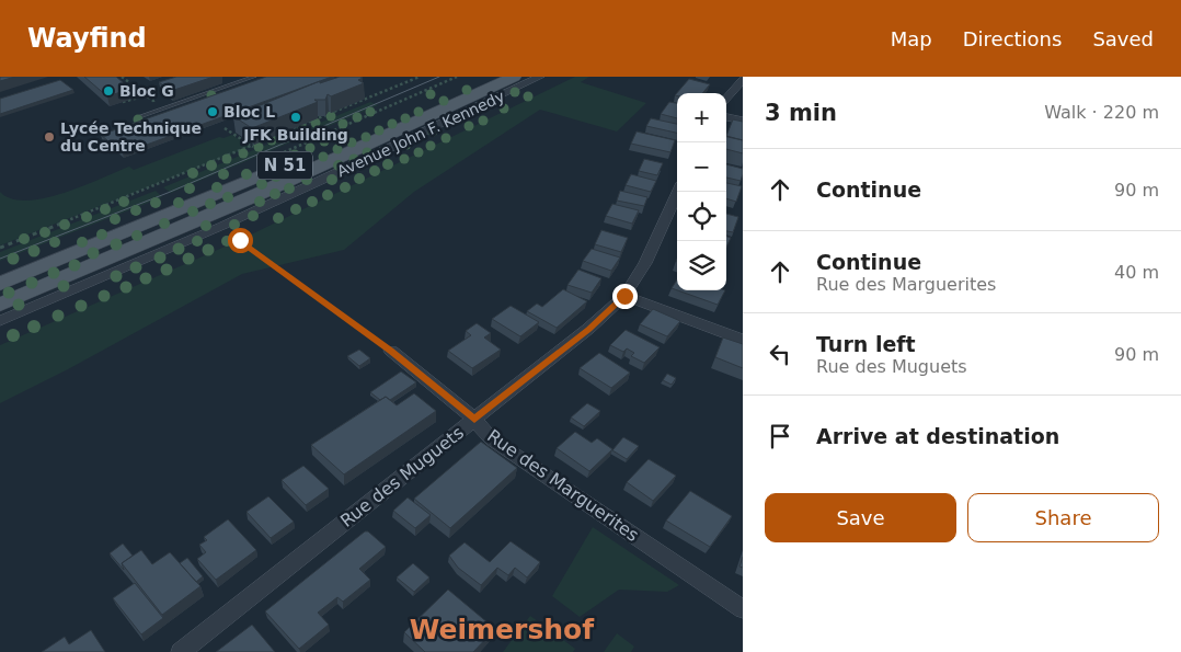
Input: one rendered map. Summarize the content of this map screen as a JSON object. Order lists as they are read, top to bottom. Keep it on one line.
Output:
{"streets":{"main road":["Avenue John F. Kennedy","N 51"],"street":["Rue des Muguets","Rue des Marguerites"]},"crossings":[["Rue des Muguets","Rue des Marguerites"]],"districts":["Weimershof"],"places":["Bloc G","Bloc L","JFK Building","Lycée Technique du Centre"],"page":{"header":"Wayfind","nav":["Map","Directions","Saved"],"heading":["3 min","Walk · 220 m"],"map_buttons":["+","−"],"list":[["Continue","90 m"],["Continue","Rue des Marguerites","40 m"],["Turn left","Rue des Muguets","90 m"],"Arrive at destination"],"buttons":["Save","Share"]}}
